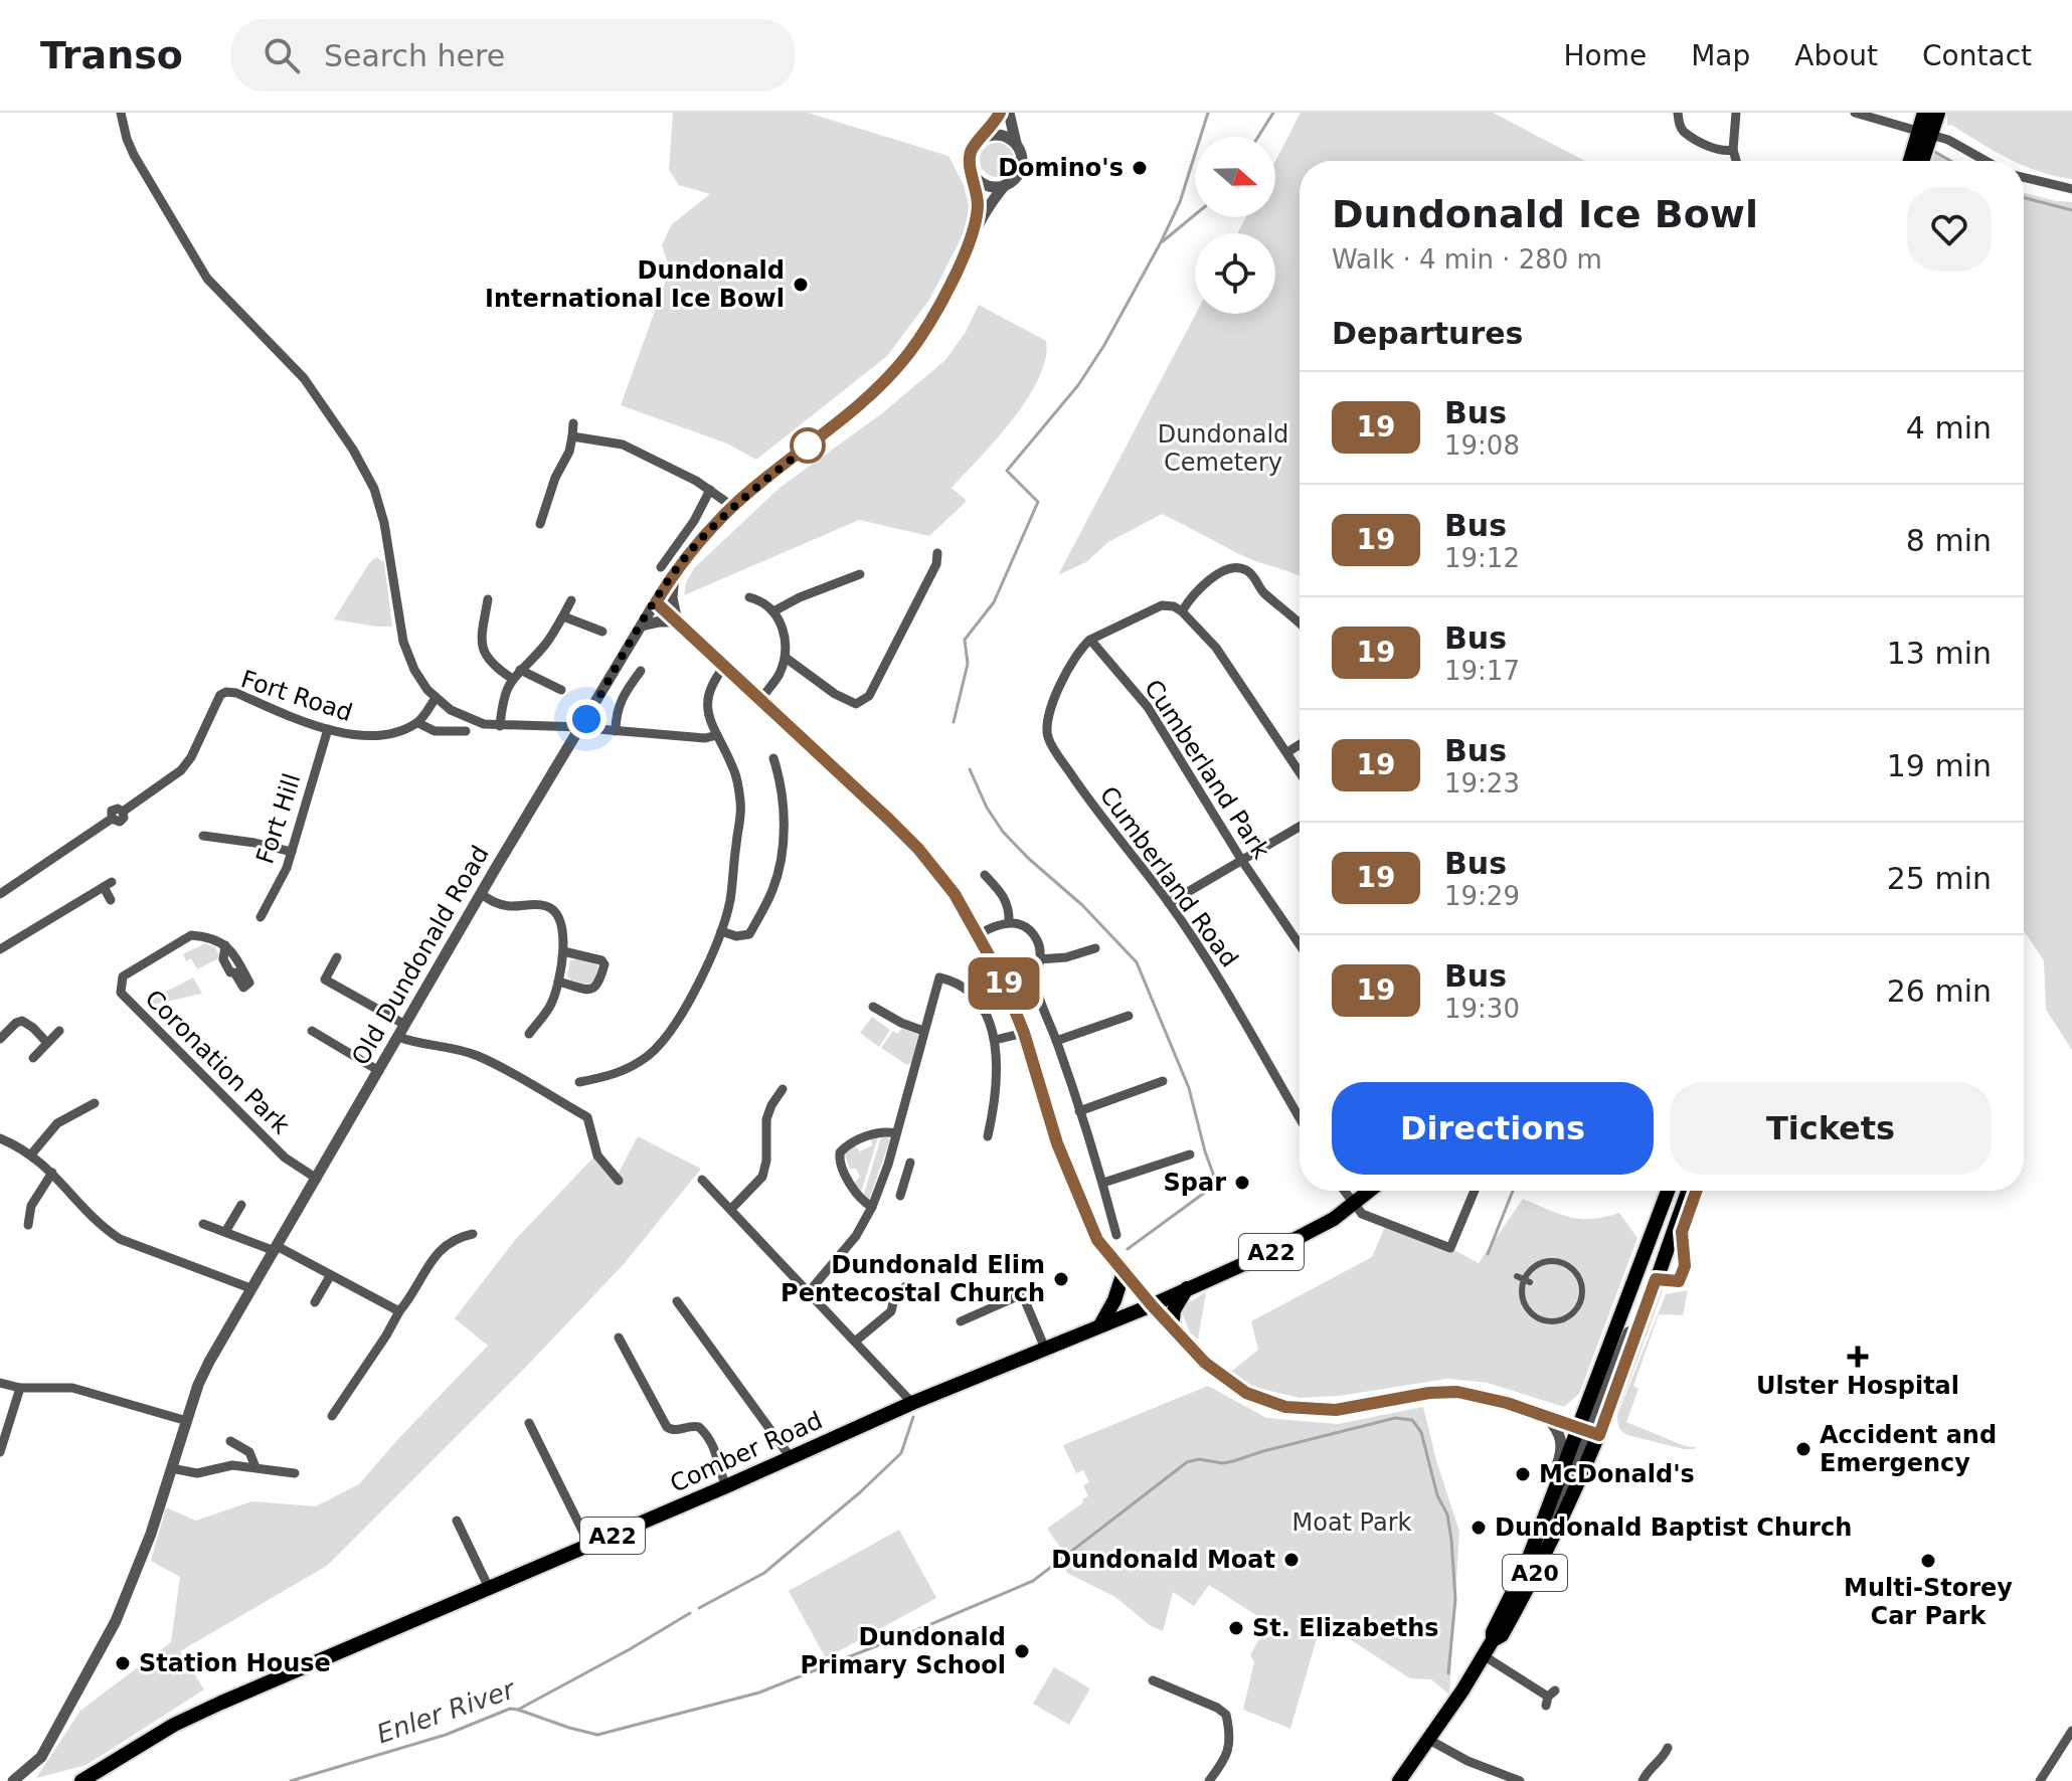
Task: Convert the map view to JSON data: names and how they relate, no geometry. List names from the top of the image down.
{
  "streets": {
    "highway": ["A22", "Comber Road", "A20"],
    "street": [
      "Fort Road",
      "Cumberland Park",
      "Fort Hill",
      "Cumberland Road",
      "Old Dundonald Road",
      "Coronation Park"
    ]
  },
  "crossings": [
    ["Fort Road", "Fort Hill"],
    ["Cumberland Park", "Cumberland Road"],
    ["Old Dundonald Road", "Coronation Park"]
  ],
  "water": ["Enler River"],
  "parks": ["Dundonald Cemetery", "Moat Park"],
  "places": {
    "other": [
      "Domino's",
      "Dundonald International Ice Bowl",
      "Spar",
      "Dundonald Elim Pentecostal Church",
      "Accident and Emergency",
      "McDonald's",
      "Dundonald Baptist Church",
      "Dundonald Moat",
      "Multi-Storey Car Park",
      "St. Elizabeths",
      "Dundonald Primary School",
      "Station House"
    ],
    "health": ["Ulster Hospital"]
  },
  "lines": ["bus line 19"],
  "north": "right",
  "page": {
    "header": "Transo",
    "search": "Search here",
    "nav": [
      "Home",
      "Map",
      "About",
      "Contact"
    ],
    "on_map": "19",
    "heading": [
      ["Dundonald Ice Bowl", "Walk · 4 min · 280 m"],
      "Departures"
    ],
    "list": [
      {
        "mark": "19",
        "name": "Bus",
        "note": "19:08",
        "value": "4 min"
      },
      {
        "mark": "19",
        "name": "Bus",
        "note": "19:12",
        "value": "8 min"
      },
      {
        "mark": "19",
        "name": "Bus",
        "note": "19:17",
        "value": "13 min"
      },
      {
        "mark": "19",
        "name": "Bus",
        "note": "19:23",
        "value": "19 min"
      },
      {
        "mark": "19",
        "name": "Bus",
        "note": "19:29",
        "value": "25 min"
      },
      {
        "mark": "19",
        "name": "Bus",
        "note": "19:30",
        "value": "26 min"
      }
    ],
    "buttons": ["Directions", "Tickets"]
  }
}
